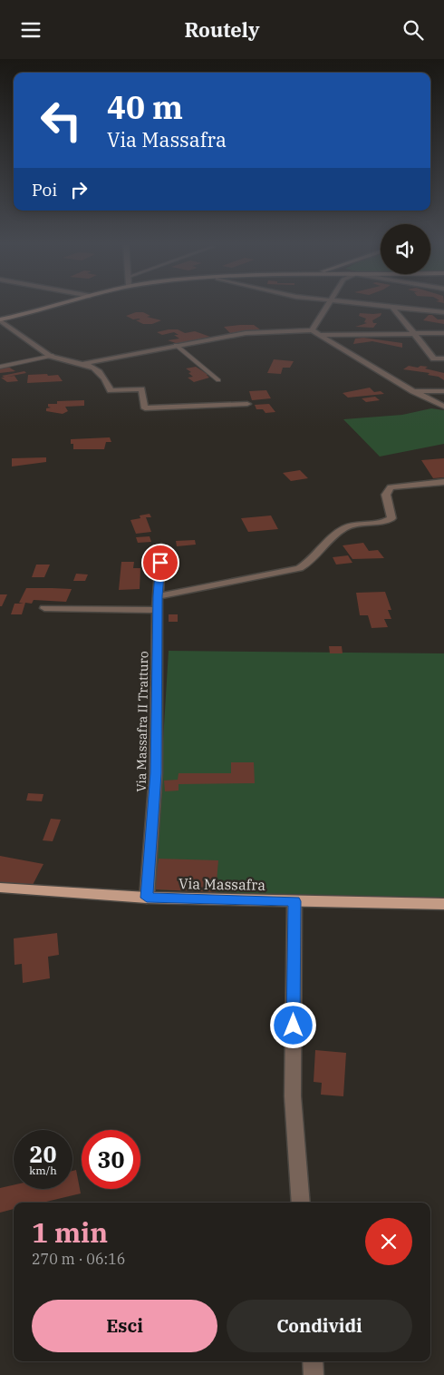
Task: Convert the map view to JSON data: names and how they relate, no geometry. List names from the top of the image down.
{
  "streets": {
    "main road": ["Via Massafra"],
    "street": ["Via Massafra II Tratturo"]
  },
  "crossings": [
    ["Via Massafra II Tratturo", "Via Massafra"]
  ],
  "page": {
    "header": "Routely",
    "turn": ["40 m", "Via Massafra"],
    "then": "Poi",
    "speed": "20 km/h",
    "limit": "30",
    "heading": ["1 min", "270 m · 06:16"],
    "buttons": ["Esci", "Condividi"]
  }
}
